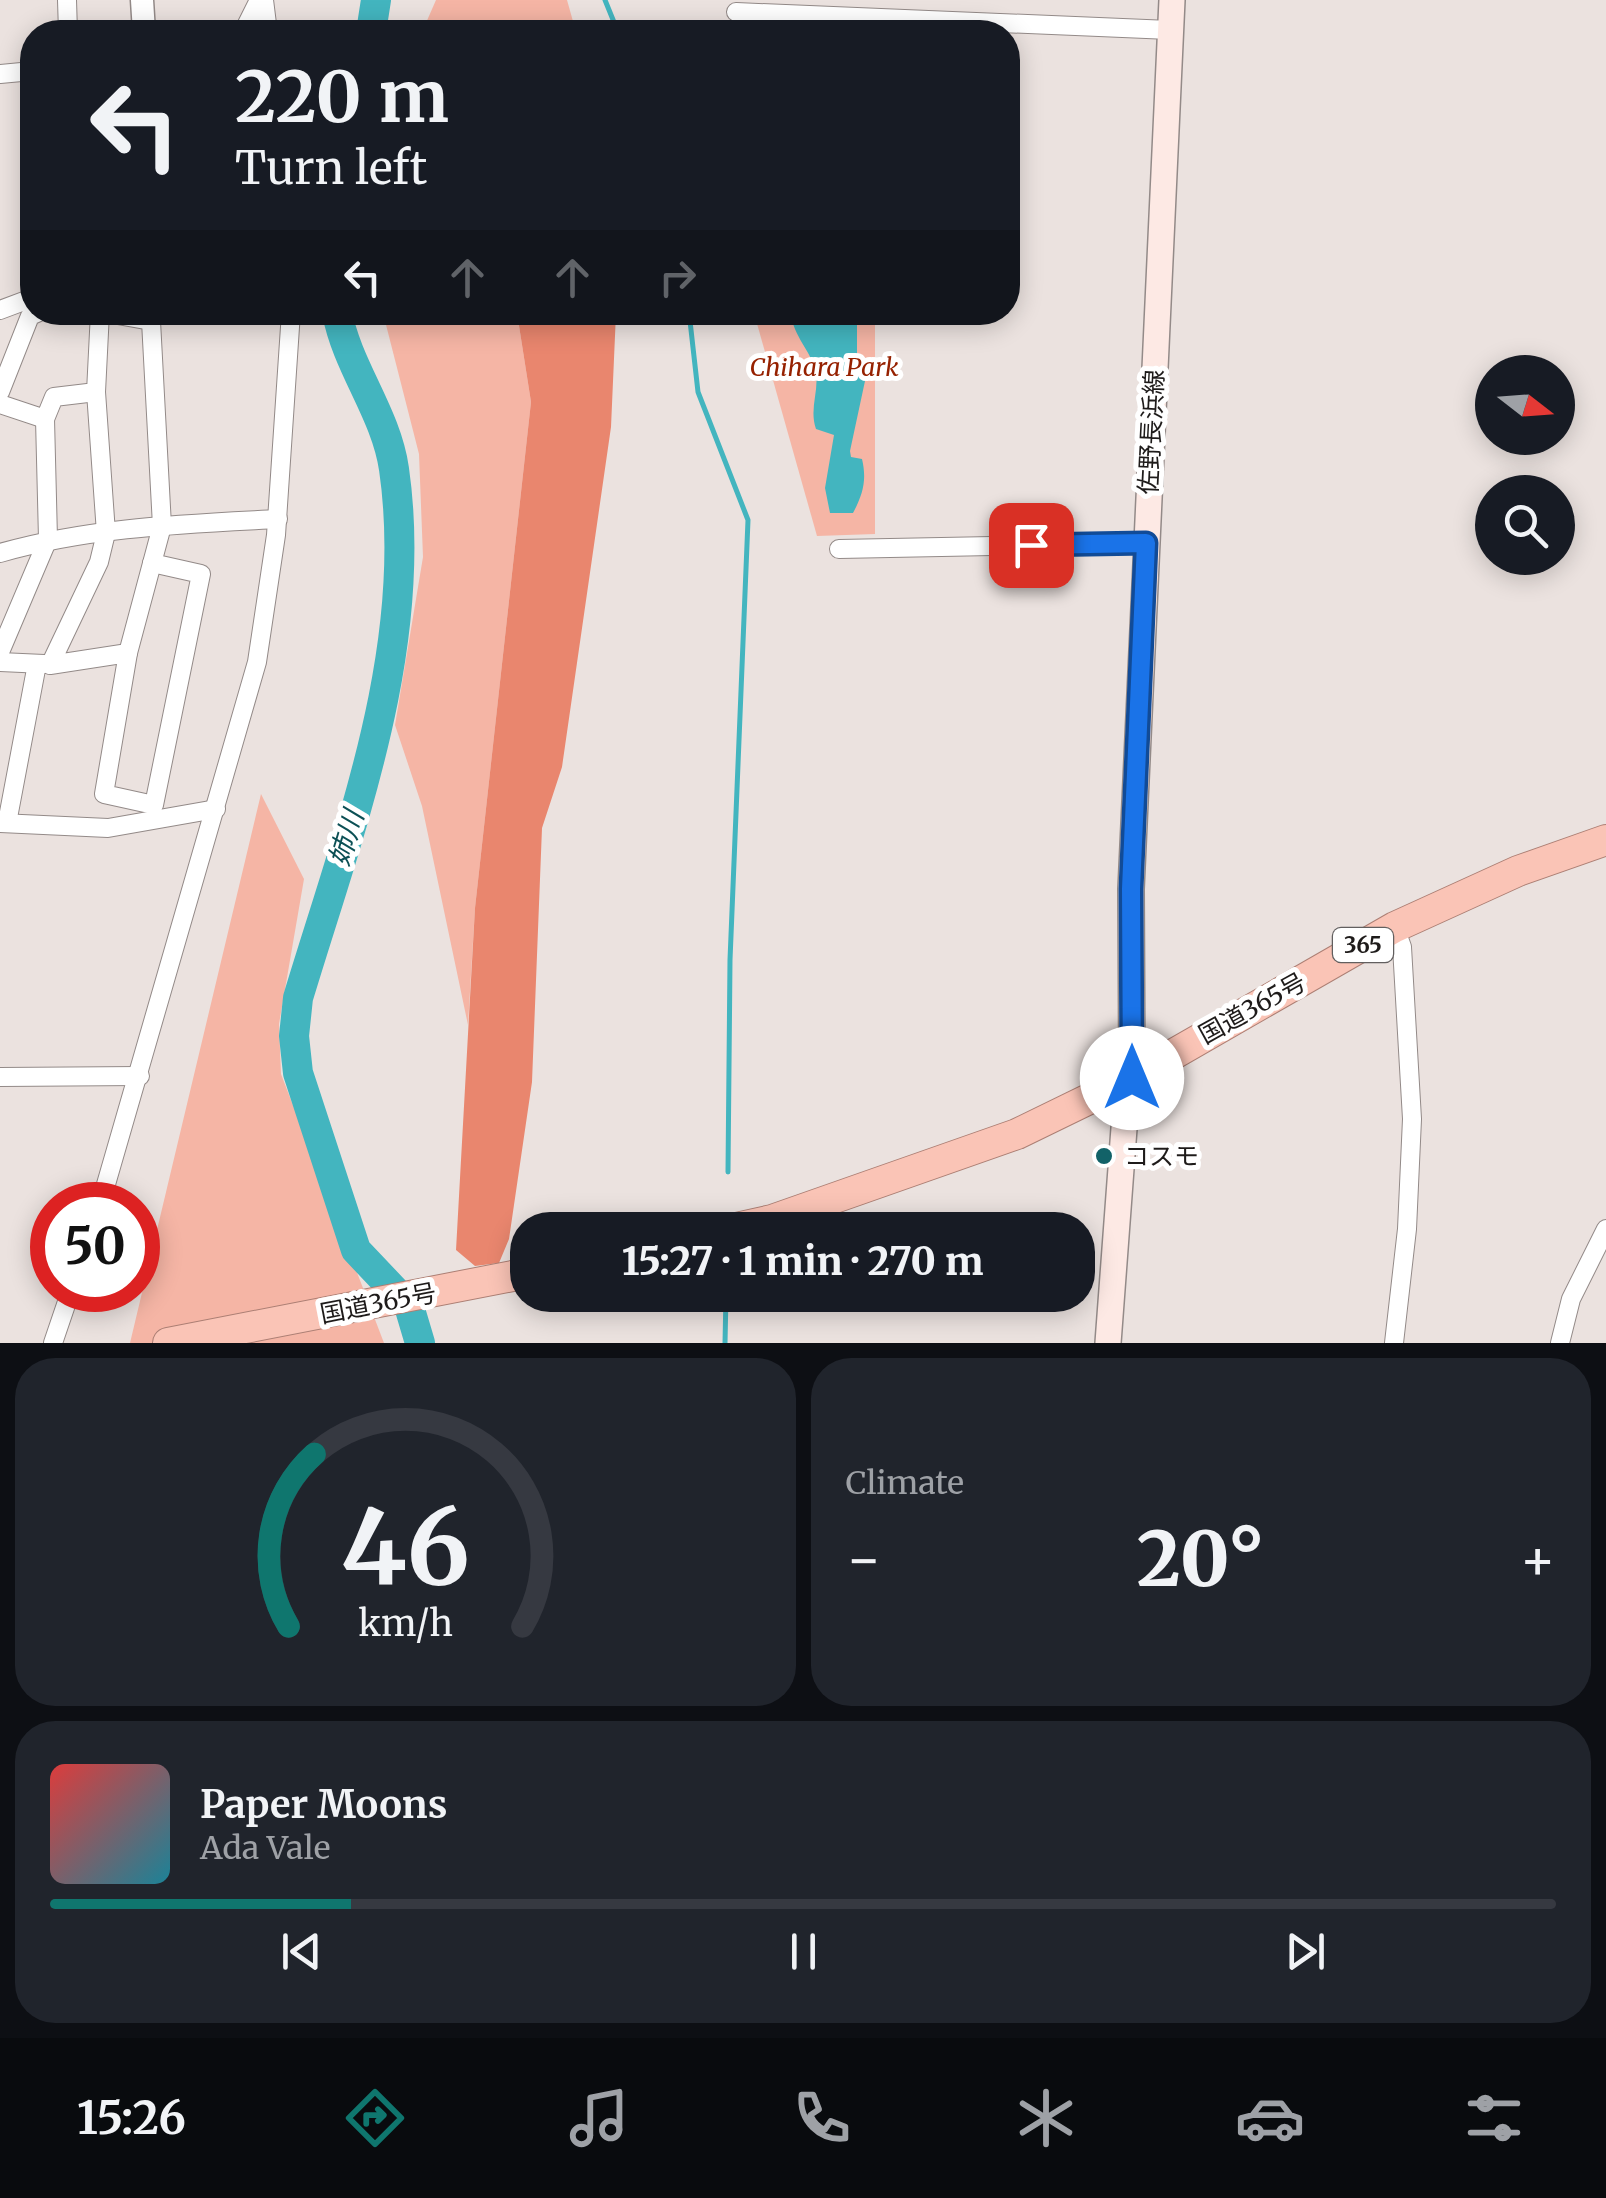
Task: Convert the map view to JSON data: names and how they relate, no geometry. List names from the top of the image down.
{
  "streets": {
    "highway": ["365", "国道365号"],
    "main road": ["佐野長浜線"]
  },
  "crossings": [
    ["佐野長浜線", "国道365号"]
  ],
  "water": ["姉川"],
  "parks": ["Chihara Park"],
  "places": ["コスモ"],
  "north": "right",
  "page": {
    "turn": ["220 m", "Turn left"],
    "limit": "50",
    "trip": "15:27 · 1 min · 270 m",
    "tile": "Climate",
    "heat": ["−", "20°", "+"],
    "song": ["Paper Moons", "Ada Vale"],
    "tabs": "15:26",
    "gauge": ["46", "km/h"]
  }
}
